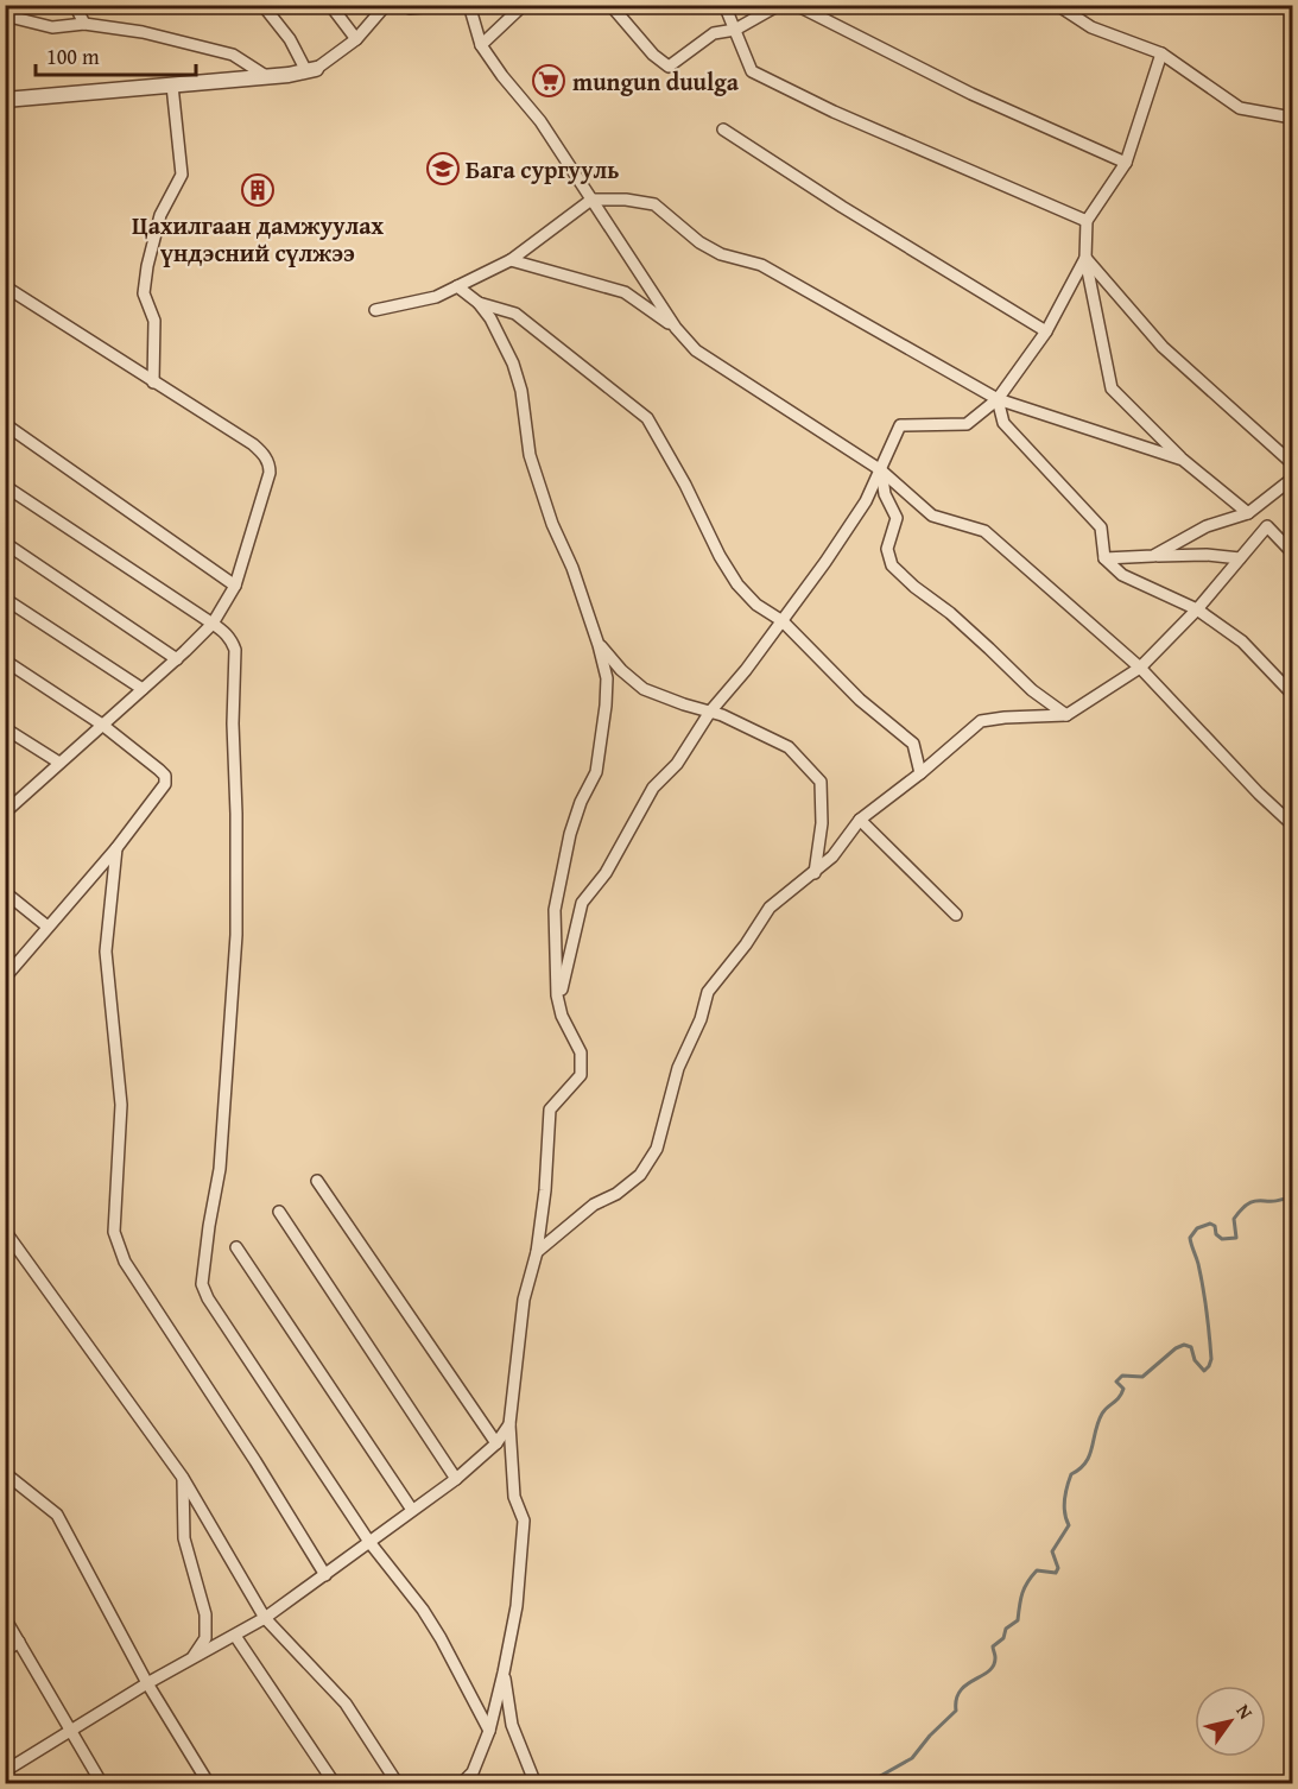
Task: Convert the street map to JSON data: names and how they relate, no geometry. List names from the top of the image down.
{
  "places": {
    "supermarket": ["mungun duulga"],
    "school or university": ["Бага сургууль"],
    "building": ["Цахилгаан дамжуулах үндэсний сүлжээ"]
  },
  "scale_bar": "100 m",
  "north": "top right"
}
